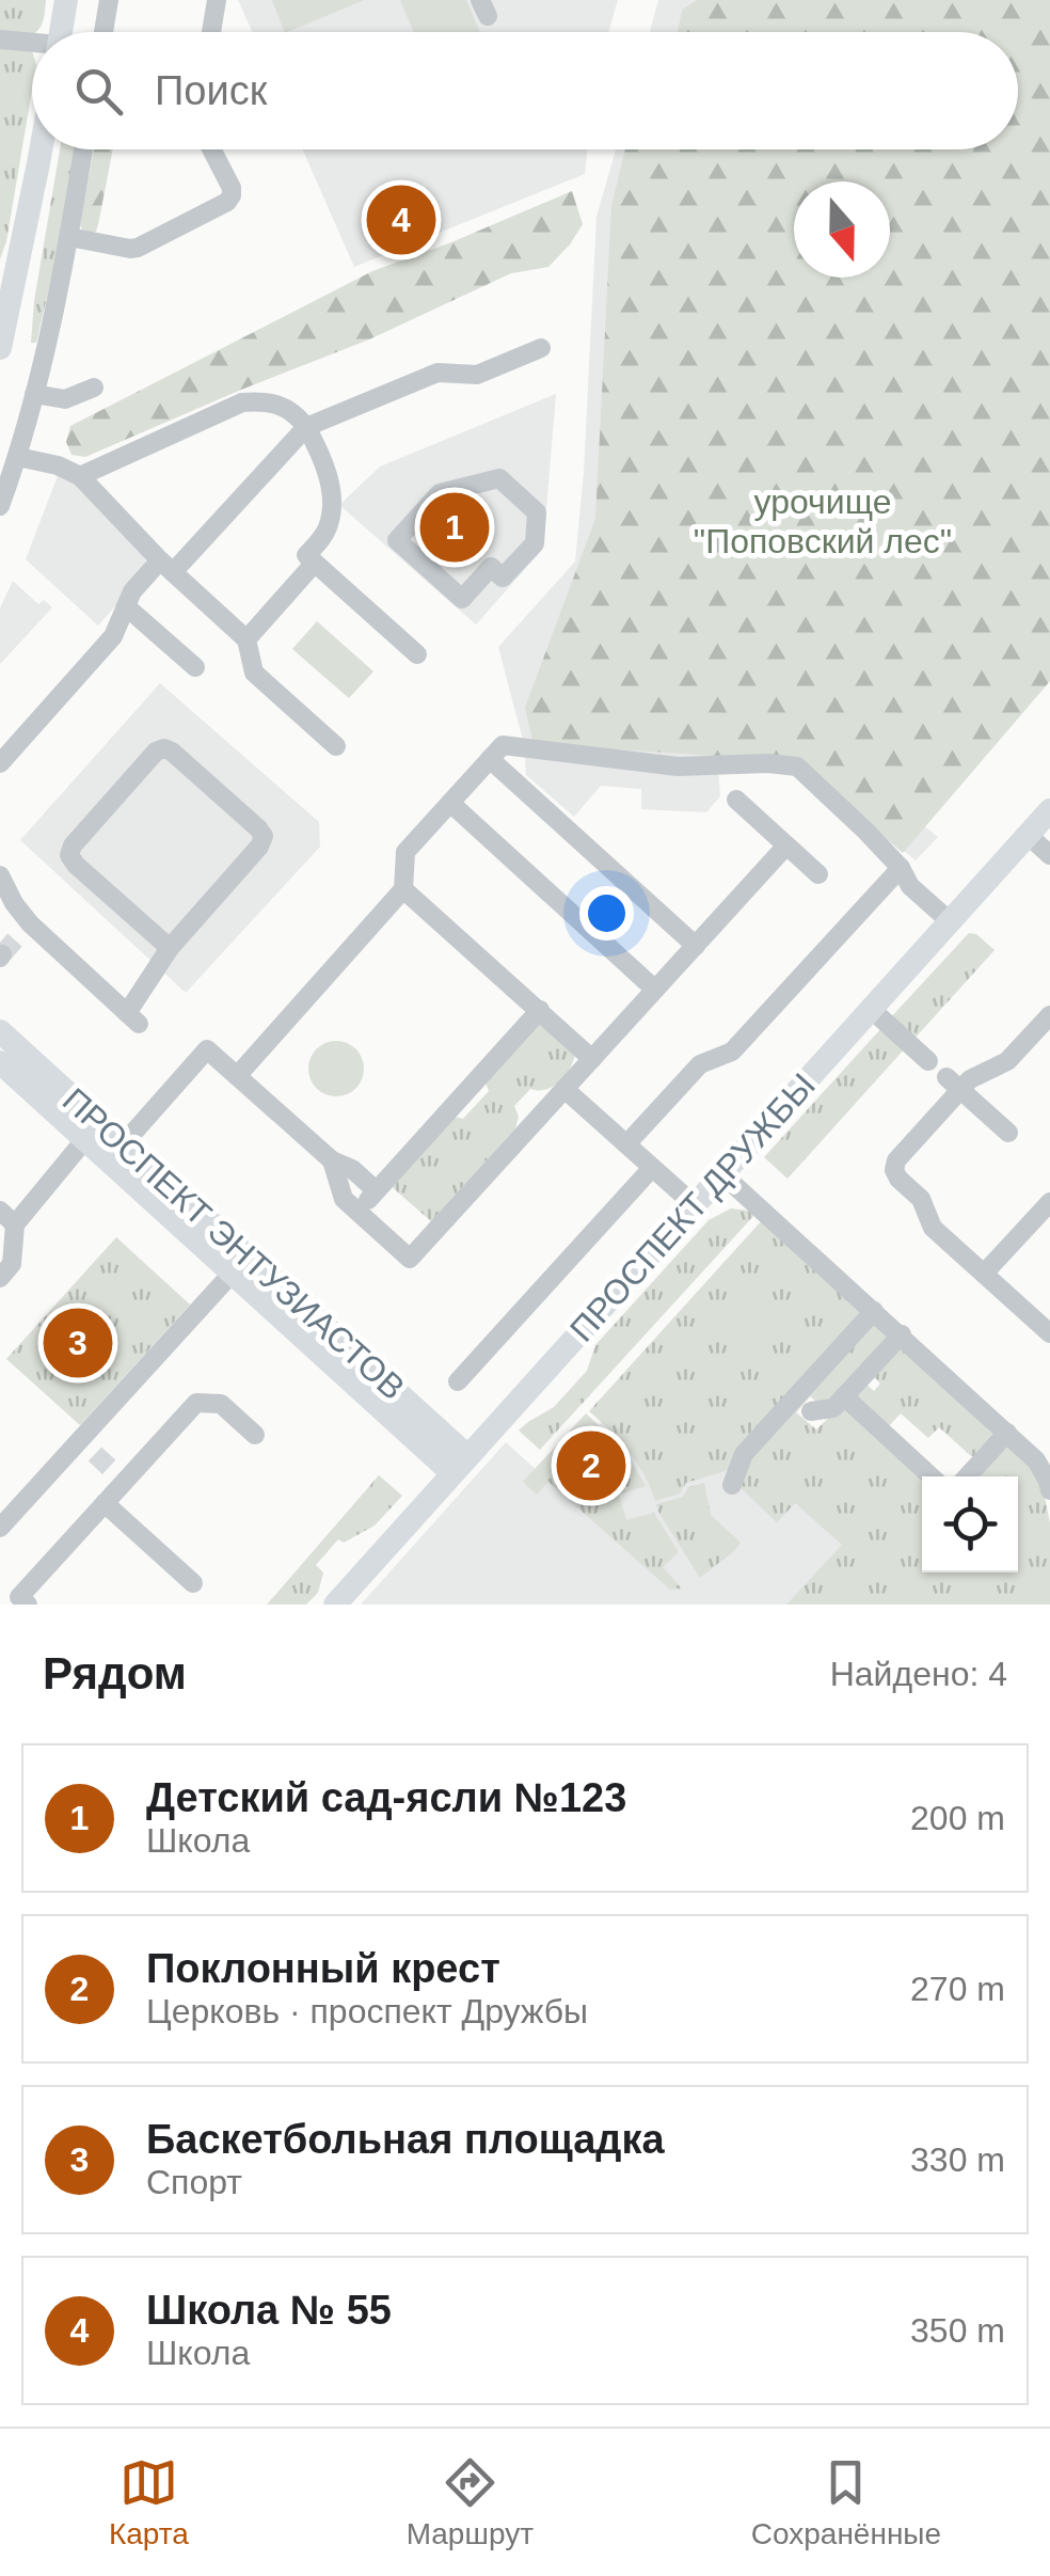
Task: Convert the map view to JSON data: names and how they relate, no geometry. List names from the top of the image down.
{
  "streets": {
    "main road": ["ПРОСПЕКТ ДРУЖБЫ", "ПРОСПЕКТ ЭНТУЗИАСТОВ"]
  },
  "crossings": [
    ["ПРОСПЕКТ ДРУЖБЫ", "ПРОСПЕКТ ЭНТУЗИАСТОВ"]
  ],
  "parks": ["урочище \"Поповский лес\""],
  "north": "bottom",
  "page": {
    "search": "Поиск",
    "pins": [
      "4",
      "1",
      "3",
      "2"
    ],
    "heading": ["Рядом", "Найдено: 4"],
    "list": [
      {
        "mark": "1",
        "name": "Детский сад-ясли №123",
        "note": "Школа",
        "value": "200 m"
      },
      {
        "mark": "2",
        "name": "Поклонный крест",
        "note": "Церковь · проспект Дружбы",
        "value": "270 m"
      },
      {
        "mark": "3",
        "name": "Баскетбольная площадка",
        "note": "Спорт",
        "value": "330 m"
      },
      {
        "mark": "4",
        "name": "Школа № 55",
        "note": "Школа",
        "value": "350 m"
      }
    ],
    "nav": ["Карта", "Маршрут", "Сохранённые"]
  }
}
